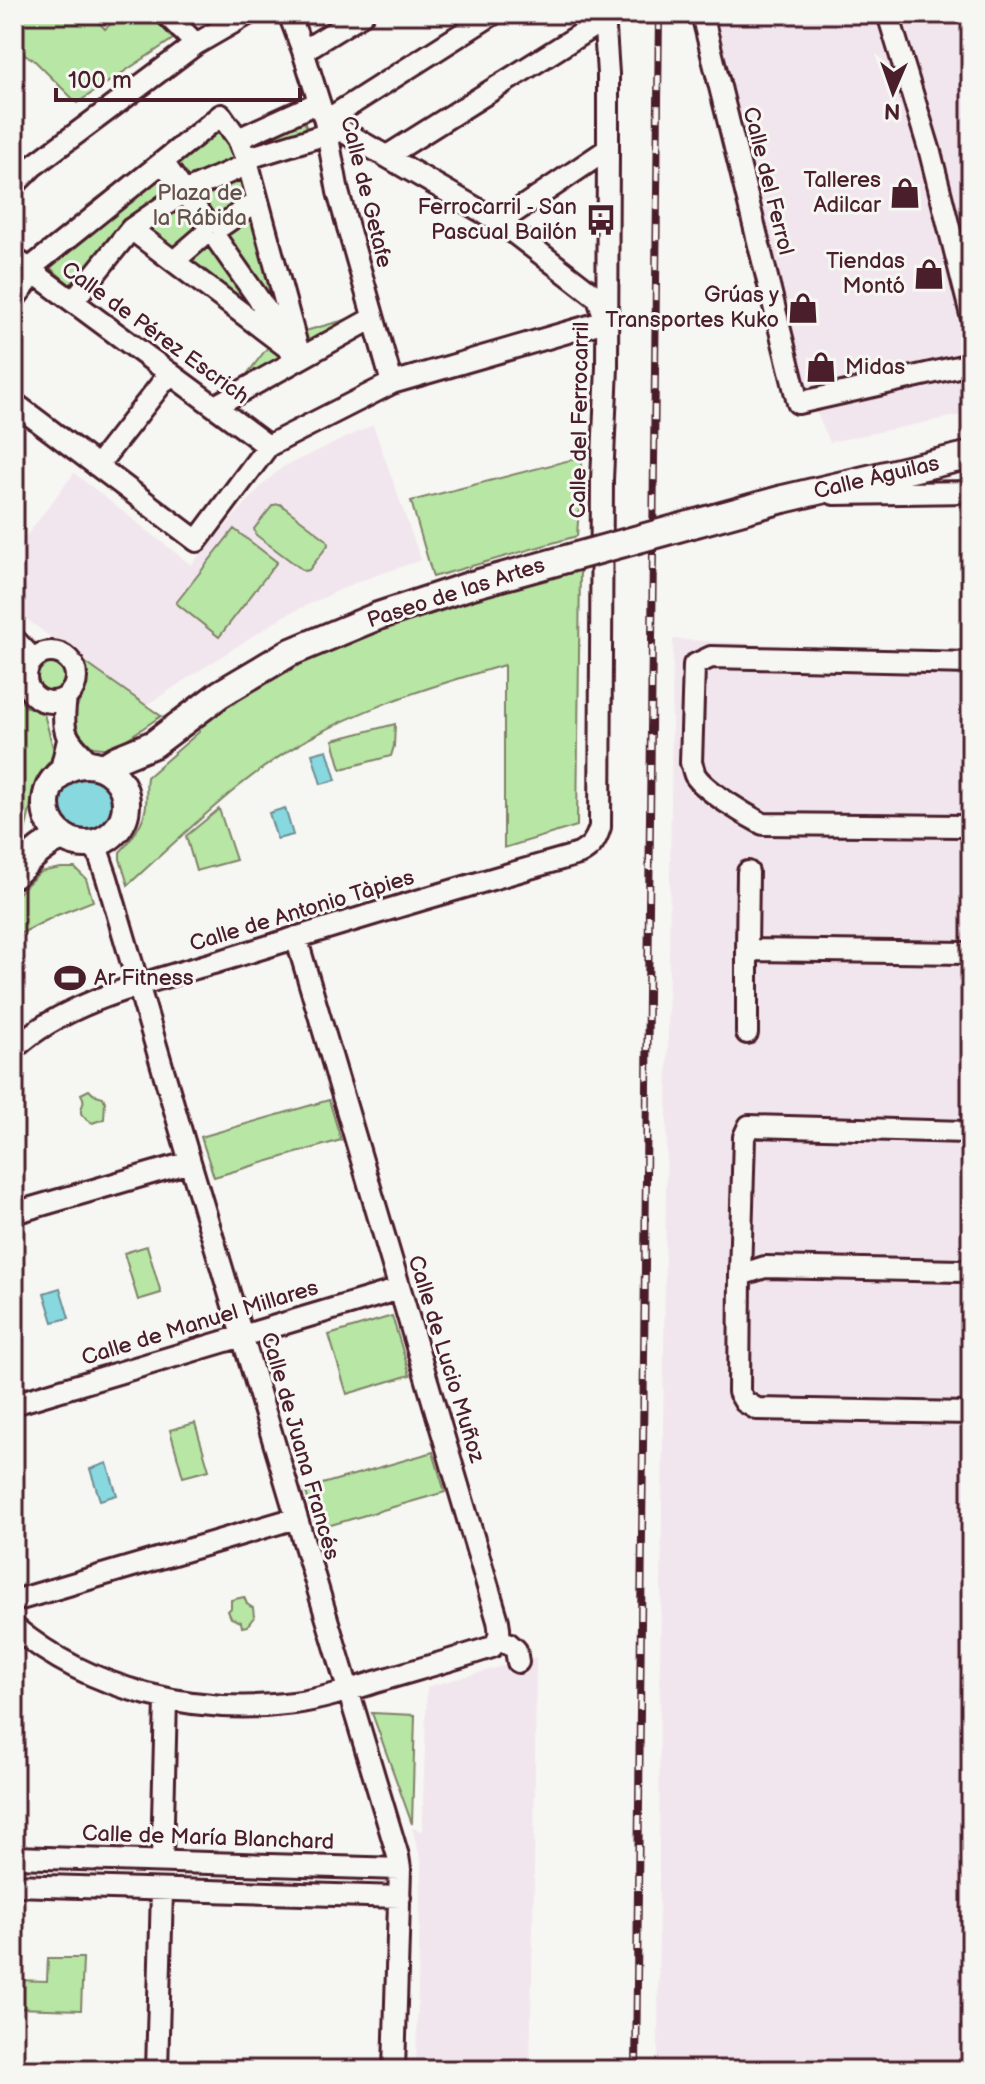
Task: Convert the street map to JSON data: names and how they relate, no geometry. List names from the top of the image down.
{
  "streets": {
    "main road": ["Calle Águilas", "Paseo de las Artes"],
    "street": [
      "Calle del Ferrol",
      "Calle de Getafe",
      "Calle de Pérez Escrich",
      "Calle del Ferrocarril",
      "Calle de Antonio Tàpies",
      "Calle de Manuel Millares",
      "Calle de Lucio Muñoz",
      "Calle de Juana Francés",
      "Calle de María Blanchard"
    ]
  },
  "crossings": [
    ["Calle del Ferrocarril", "Calle de Antonio Tàpies"],
    ["Calle Águilas", "Paseo de las Artes"],
    ["Paseo de las Artes", "Calle de Juana Francés"],
    ["Calle de Antonio Tàpies", "Calle de Lucio Muñoz"],
    ["Calle de Antonio Tàpies", "Calle de Juana Francés"],
    ["Calle de Manuel Millares", "Calle de Lucio Muñoz"],
    ["Calle de Manuel Millares", "Calle de Juana Francés"],
    ["Calle de Juana Francés", "Calle de María Blanchard"]
  ],
  "parks": ["Plaza de la Rábida"],
  "places": {
    "shop": [
      "Talleres Adilcar",
      "Tiendas Montó",
      "Grúas y Transportes Kuko",
      "Midas"
    ],
    "bus stop": ["Ferrocarril - San Pascual Bailón"],
    "sports": ["Ar Fitness"]
  },
  "scale_bar": "100 m",
  "north": "bottom"
}
